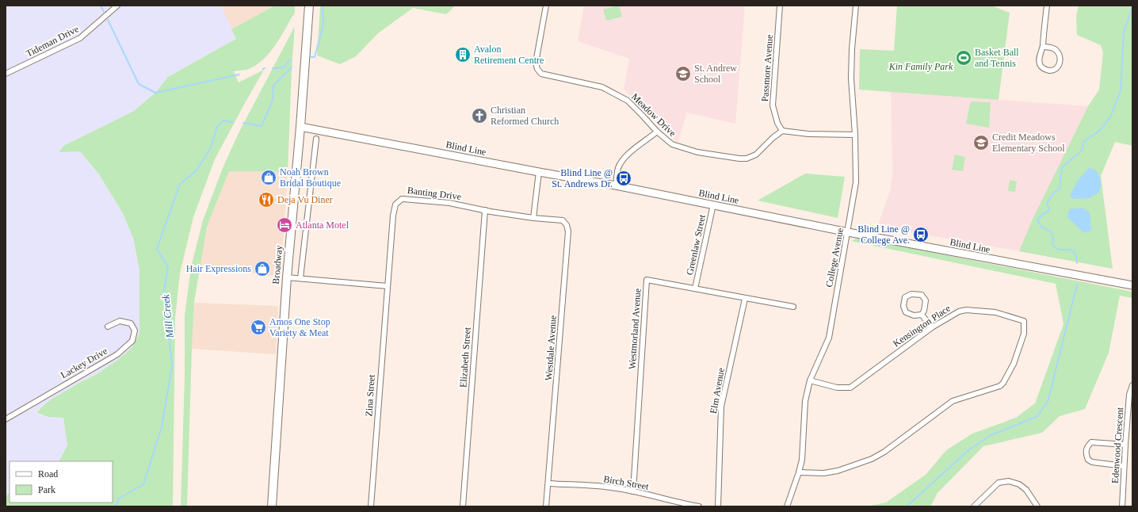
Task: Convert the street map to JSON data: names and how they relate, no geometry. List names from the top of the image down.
{
  "streets": {
    "main road": ["Broadway"],
    "street": [
      "Tideman Drive",
      "Passmore Avenue",
      "Meadow Drive",
      "Blind Line",
      "Banting Drive",
      "Greenlaw Street",
      "College Avenue",
      "Kensington Place",
      "Westmorland Avenue",
      "Westdale Avenue",
      "Elizabeth Street",
      "Lackey Drive",
      "Elm Avenue",
      "Zina Street",
      "Edenwood Crescent",
      "Birch Street"
    ]
  },
  "crossings": [
    ["Passmore Avenue", "Meadow Drive"],
    ["Blind Line", "Greenlaw Street"],
    ["Blind Line", "College Avenue"],
    ["Blind Line", "Broadway"],
    ["Banting Drive", "Westdale Avenue"],
    ["Banting Drive", "Elizabeth Street"],
    ["Banting Drive", "Zina Street"],
    ["Greenlaw Street", "Westmorland Avenue"],
    ["College Avenue", "Kensington Place"],
    ["Westmorland Avenue", "Elm Avenue"],
    ["Westmorland Avenue", "Birch Street"],
    ["Westdale Avenue", "Birch Street"]
  ],
  "water": ["Mill Creek"],
  "parks": ["Kin Family Park"],
  "places": {
    "building": ["Avalon Retirement Centre"],
    "sports": ["Basket Ball and Tennis"],
    "school or university": ["St. Andrew School", "Credit Meadows Elementary School"],
    "church": ["Christian Reformed Church"],
    "shop": ["Noah Brown Bridal Boutique", "Hair Expressions"],
    "bus stop": ["Blind Line @ St. Andrews Dr.", "Blind Line @ College Ave."],
    "restaurant": ["Deja Vu Diner"],
    "hotel": ["Atlanta Motel"],
    "supermarket": ["Amos One Stop Variety & Meat"]
  },
  "legend": ["Road", "Park"]
}
